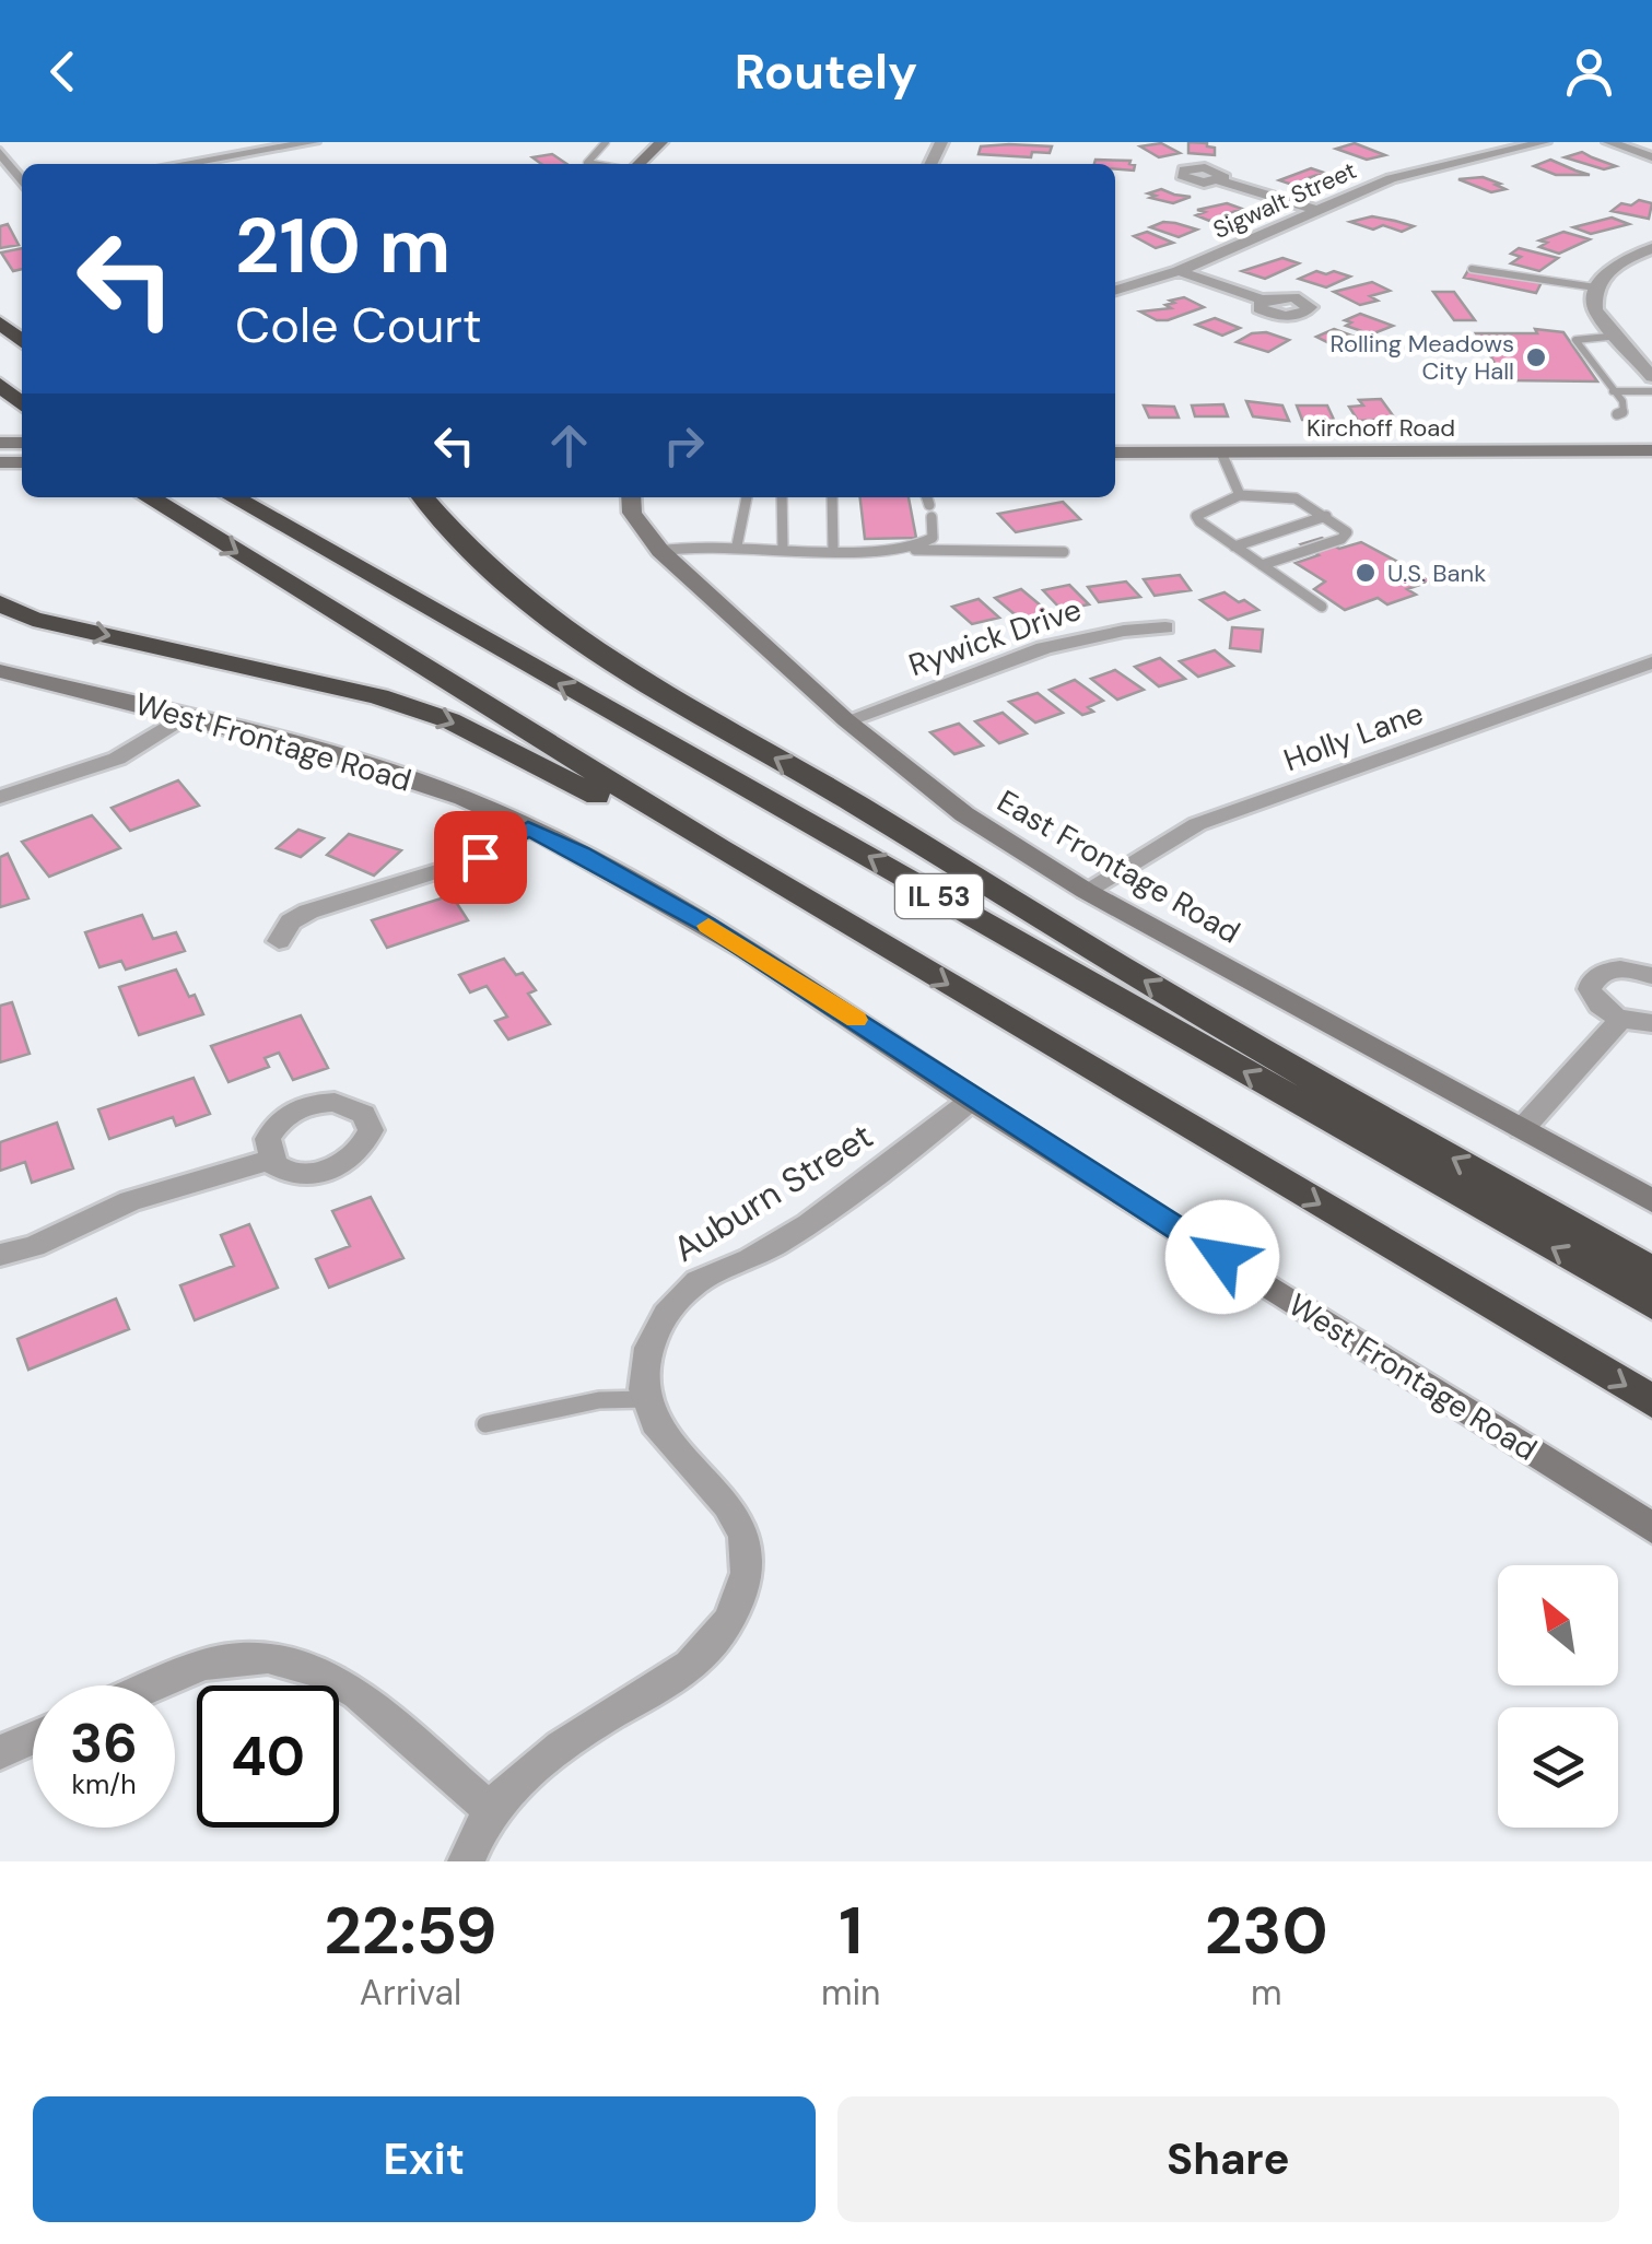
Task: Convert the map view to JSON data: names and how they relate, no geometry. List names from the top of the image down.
{
  "streets": {
    "highway": ["IL 53"],
    "street": [
      "Sigwalt Street",
      "Kirchoff Road",
      "Rywick Drive",
      "Holly Lane",
      "West Frontage Road",
      "East Frontage Road",
      "Auburn Street"
    ]
  },
  "crossings": [
    ["Rywick Drive", "East Frontage Road"],
    ["Holly Lane", "East Frontage Road"],
    ["West Frontage Road", "Auburn Street"]
  ],
  "places": ["Rolling Meadows City Hall", "U.S. Bank"],
  "north": "top left",
  "page": {
    "header": "Routely",
    "turn": ["210 m", "Cole Court"],
    "speed": "36 km/h",
    "limit": "40",
    "eta": [
      "22:59",
      "Arrival",
      "1",
      "min",
      "230",
      "m"
    ],
    "buttons": ["Exit", "Share"]
  }
}
